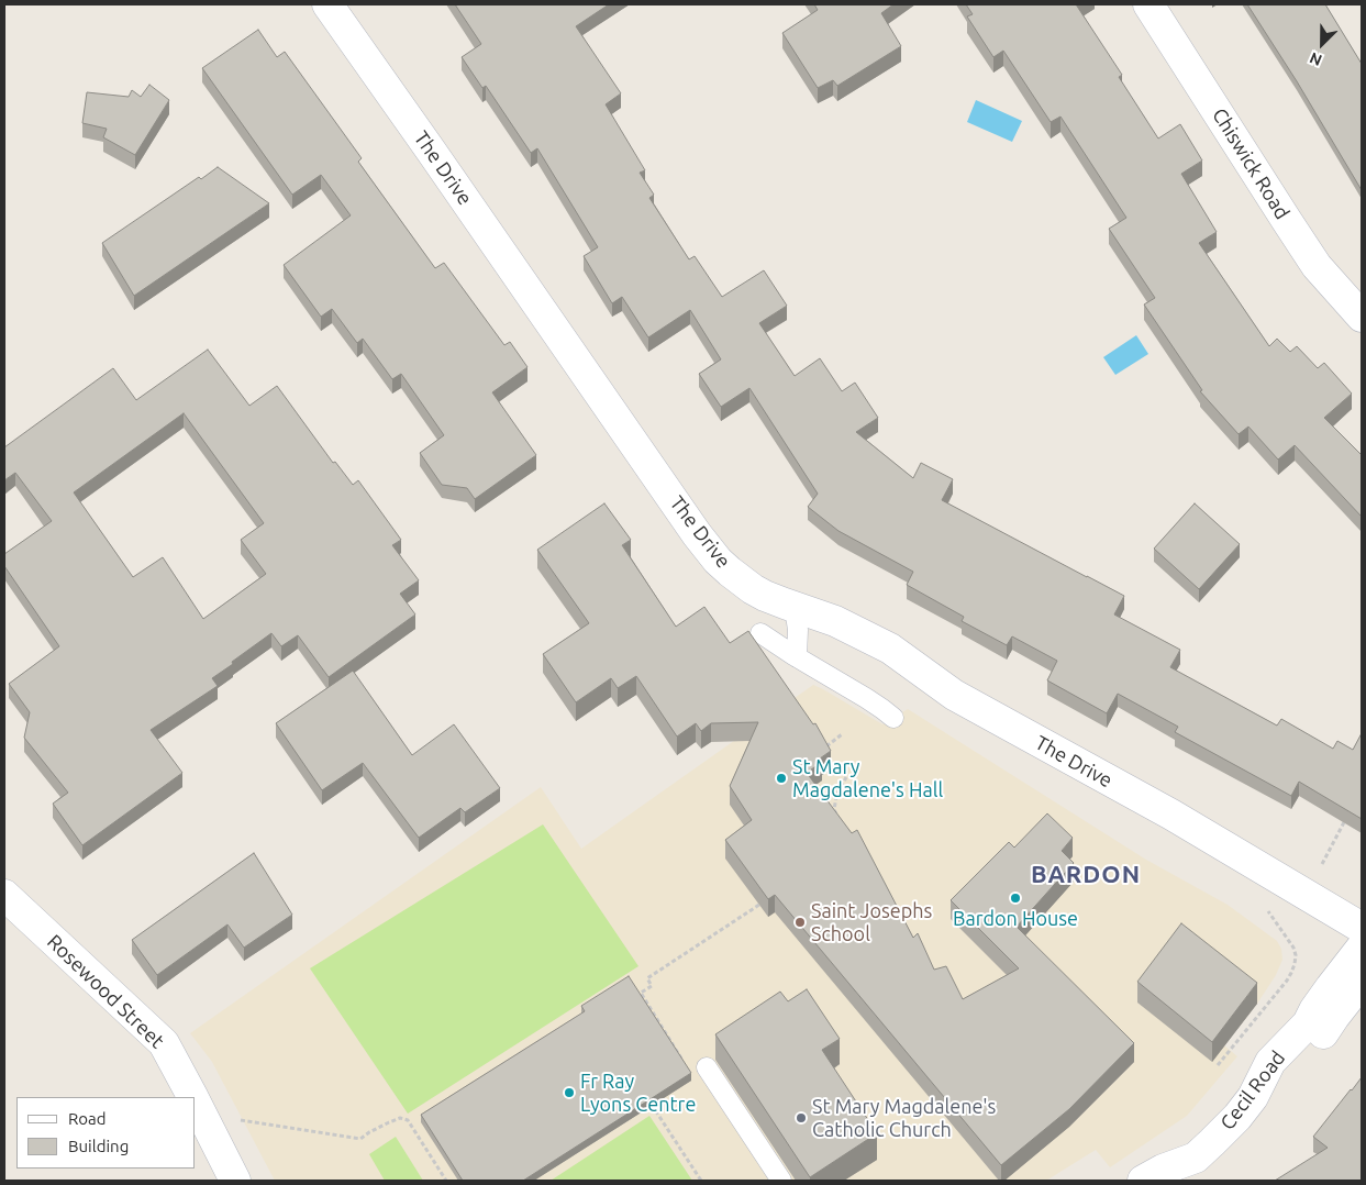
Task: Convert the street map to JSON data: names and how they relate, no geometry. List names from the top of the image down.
{
  "streets": {
    "street": [
      "Chiswick Road",
      "The Drive",
      "Rosewood Street",
      "Cecil Road"
    ]
  },
  "districts": ["BARDON"],
  "places": [
    "St Mary Magdalene's Hall",
    "Bardon House",
    "Saint Josephs School",
    "Fr Ray Lyons Centre",
    "St Mary Magdalene's Catholic Church"
  ],
  "legend": ["Road", "Building"],
  "north": "bottom left"
}
